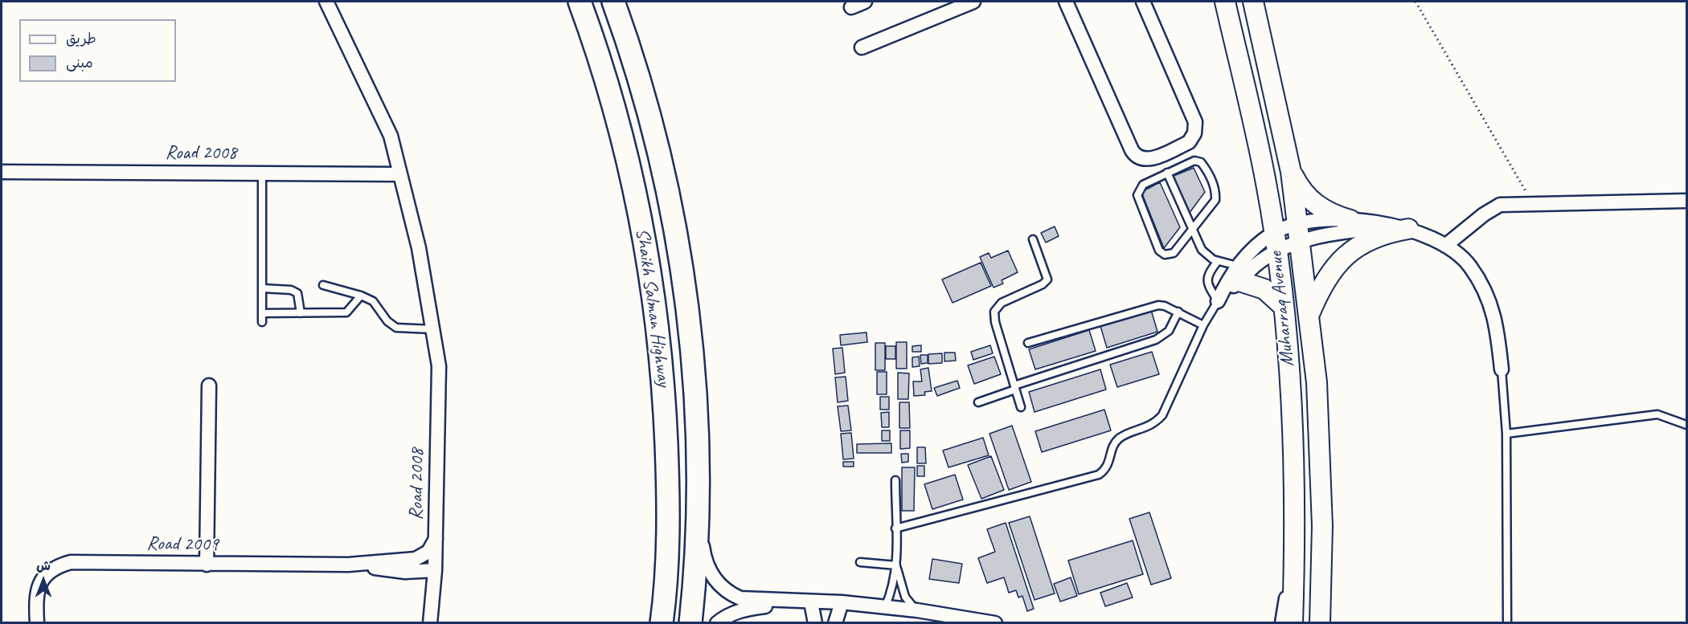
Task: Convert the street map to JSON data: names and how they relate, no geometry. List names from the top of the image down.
{
  "streets": {
    "main road": ["Shaikh Salman Highway", "Muharraq Avenue"],
    "street": ["Road 2008", "Road 2009"]
  },
  "crossings": [
    ["Road 2008", "Road 2009"]
  ],
  "legend": ["طريق", "مبنى"],
  "north": "top"
}
